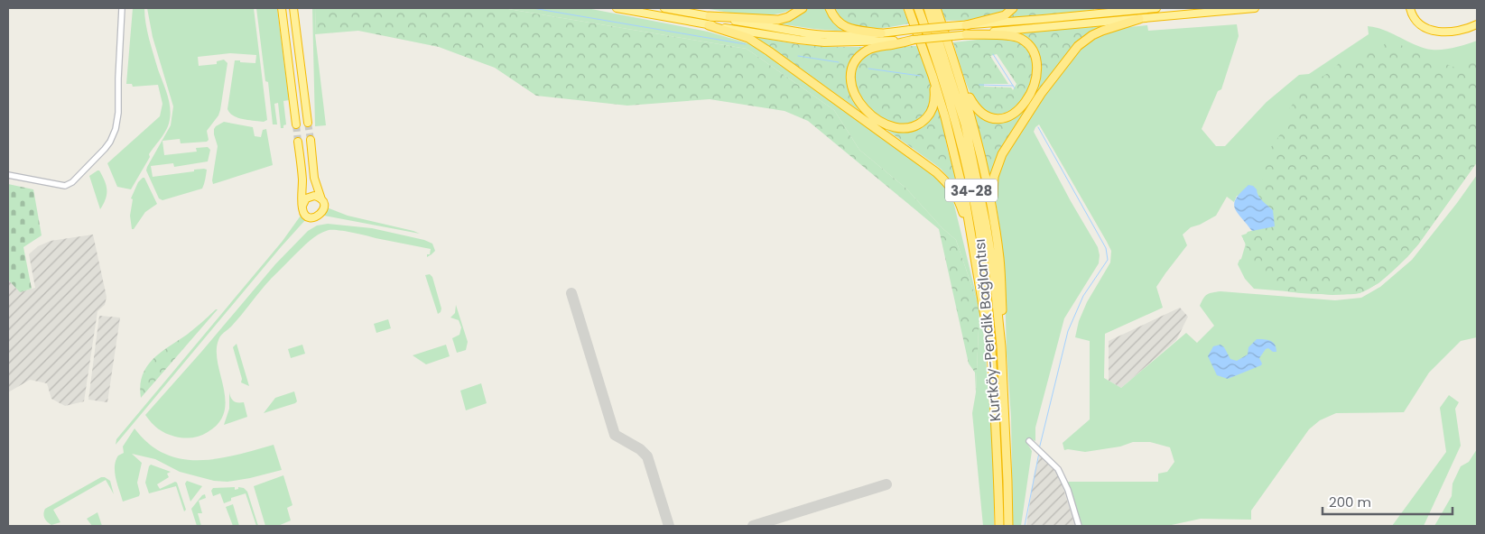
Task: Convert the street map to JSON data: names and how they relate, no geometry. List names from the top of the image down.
{
  "streets": {
    "highway": ["34-28", "Kurtköy-Pendik Bağlantısı"]
  },
  "scale_bar": "200 m"
}
